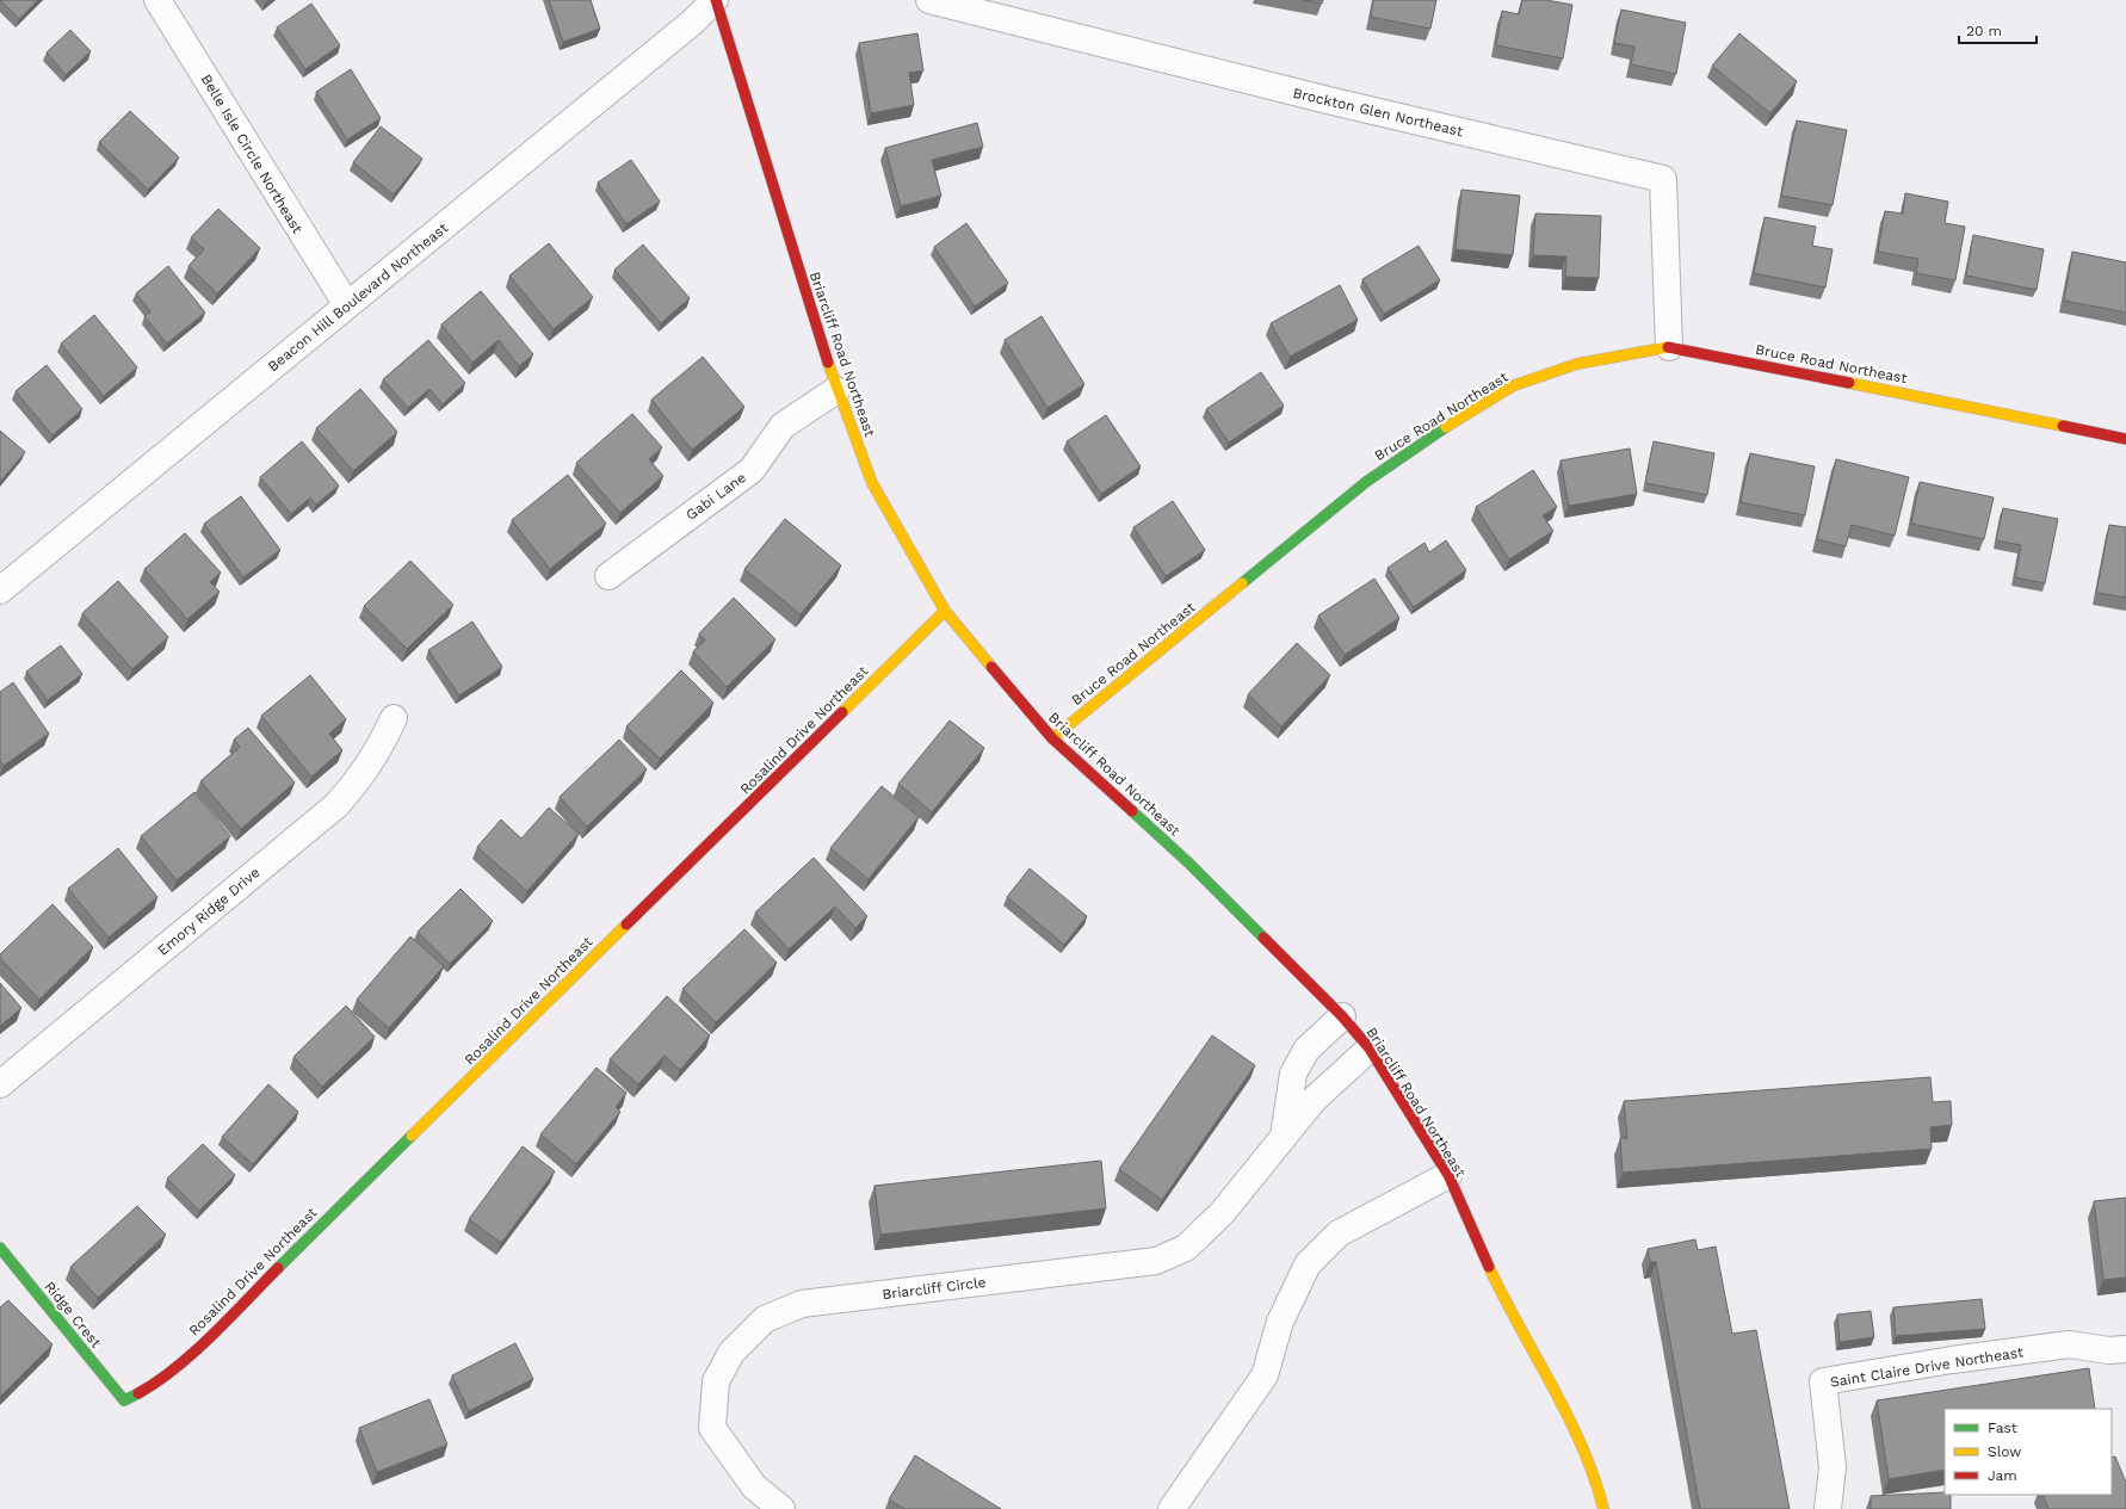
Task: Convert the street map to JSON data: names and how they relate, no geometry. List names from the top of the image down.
{
  "streets": {
    "street": [
      "Brockton Glen Northeast",
      "Belle Isle Circle Northeast",
      "Beacon Hill Boulevard Northeast",
      "Briarcliff Road Northeast",
      "Bruce Road Northeast",
      "Gabi Lane",
      "Rosalind Drive Northeast",
      "Emory Ridge Drive",
      "Briarcliff Circle",
      "Ridge Crest",
      "Saint Claire Drive Northeast"
    ]
  },
  "crossings": [
    ["Brockton Glen Northeast", "Bruce Road Northeast"],
    ["Belle Isle Circle Northeast", "Beacon Hill Boulevard Northeast"],
    ["Beacon Hill Boulevard Northeast", "Briarcliff Road Northeast"],
    ["Briarcliff Road Northeast", "Bruce Road Northeast"],
    ["Briarcliff Road Northeast", "Gabi Lane"],
    ["Briarcliff Road Northeast", "Rosalind Drive Northeast"],
    ["Briarcliff Road Northeast", "Briarcliff Circle"],
    ["Rosalind Drive Northeast", "Ridge Crest"]
  ],
  "legend": ["Fast", "Slow", "Jam"],
  "scale_bar": "20 m"
}
